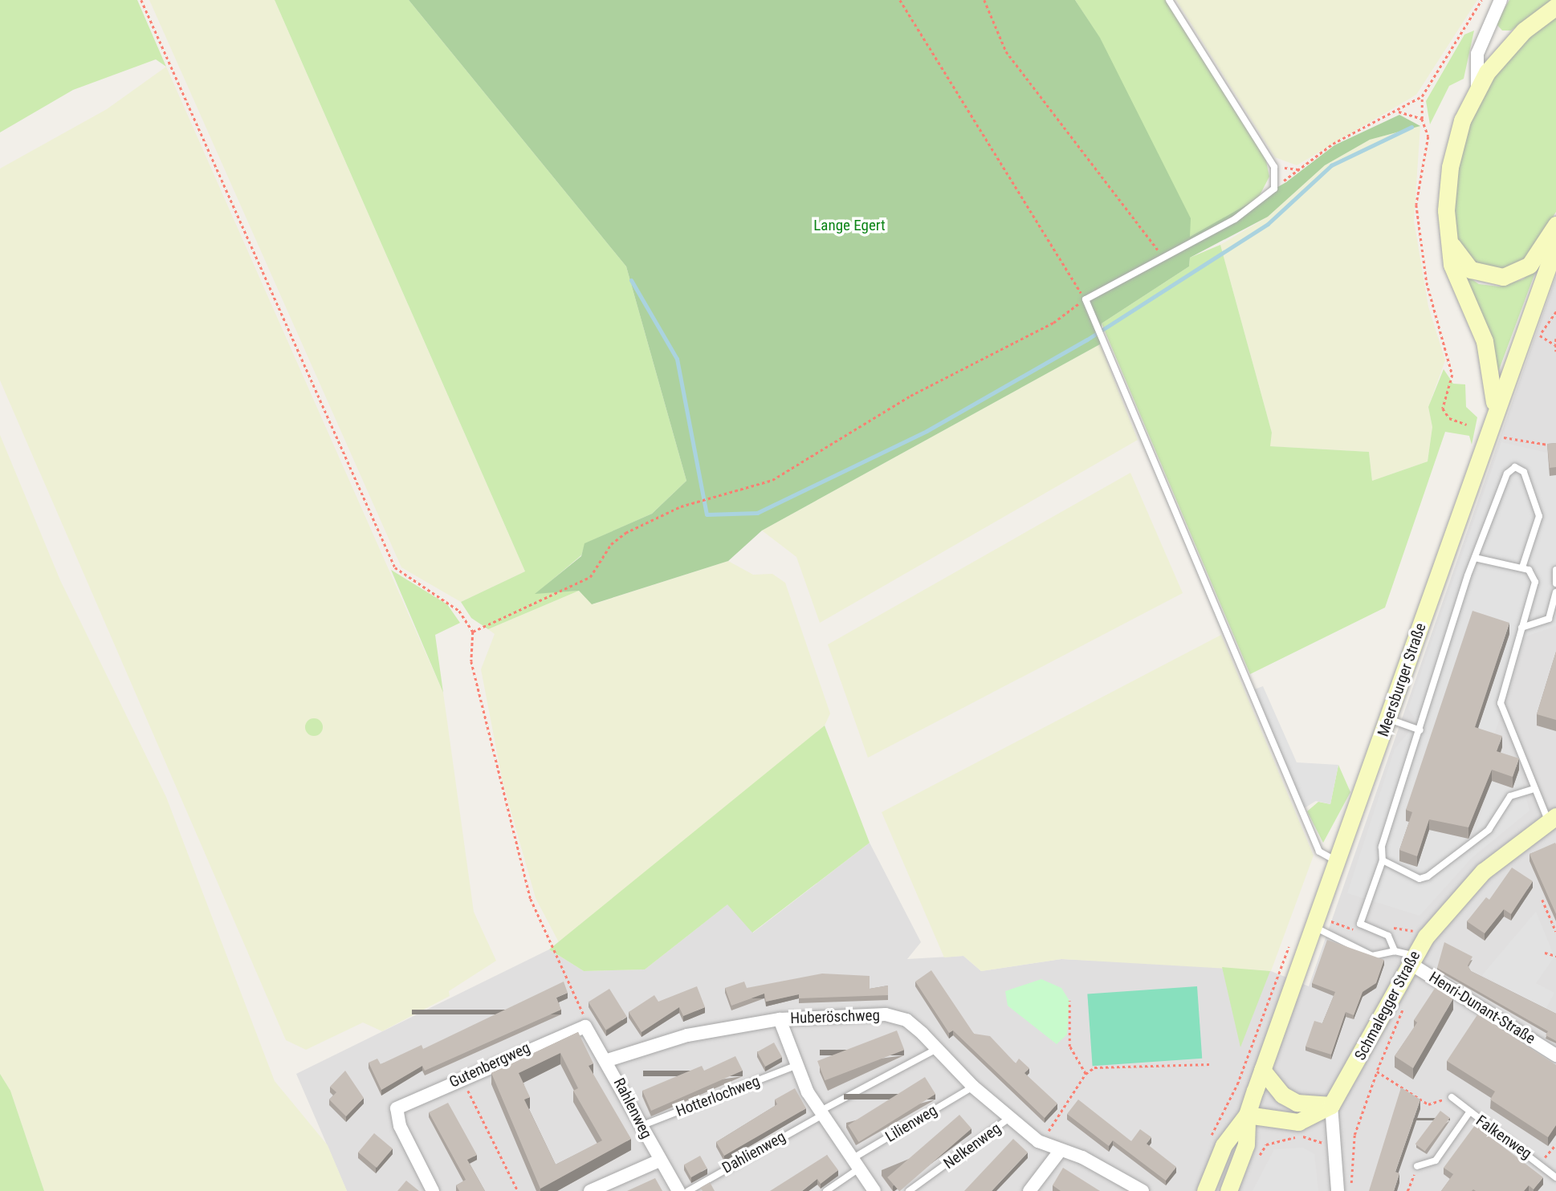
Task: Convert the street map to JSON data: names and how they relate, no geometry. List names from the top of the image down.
{
  "streets": {
    "street": [
      "Meersburger Straße",
      "Schmalegger Straße",
      "Henri-Dunant-Straße",
      "Huberöschweg",
      "Gutenbergweg",
      "Rahlenweg"
    ],
    "lane": [
      "Hotterlochweg",
      "Lilienweg",
      "Falkenweg",
      "Nelkenweg",
      "Dahlienweg"
    ]
  },
  "crossings": [
    ["Schmalegger Straße", "Henri-Dunant-Straße"],
    ["Huberöschweg", "Rahlenweg"],
    ["Huberöschweg", "Lilienweg"],
    ["Huberöschweg", "Nelkenweg"],
    ["Huberöschweg", "Dahlienweg"],
    ["Gutenbergweg", "Rahlenweg"],
    ["Hotterlochweg", "Rahlenweg"]
  ],
  "parks": ["Lange Egert"]
}
